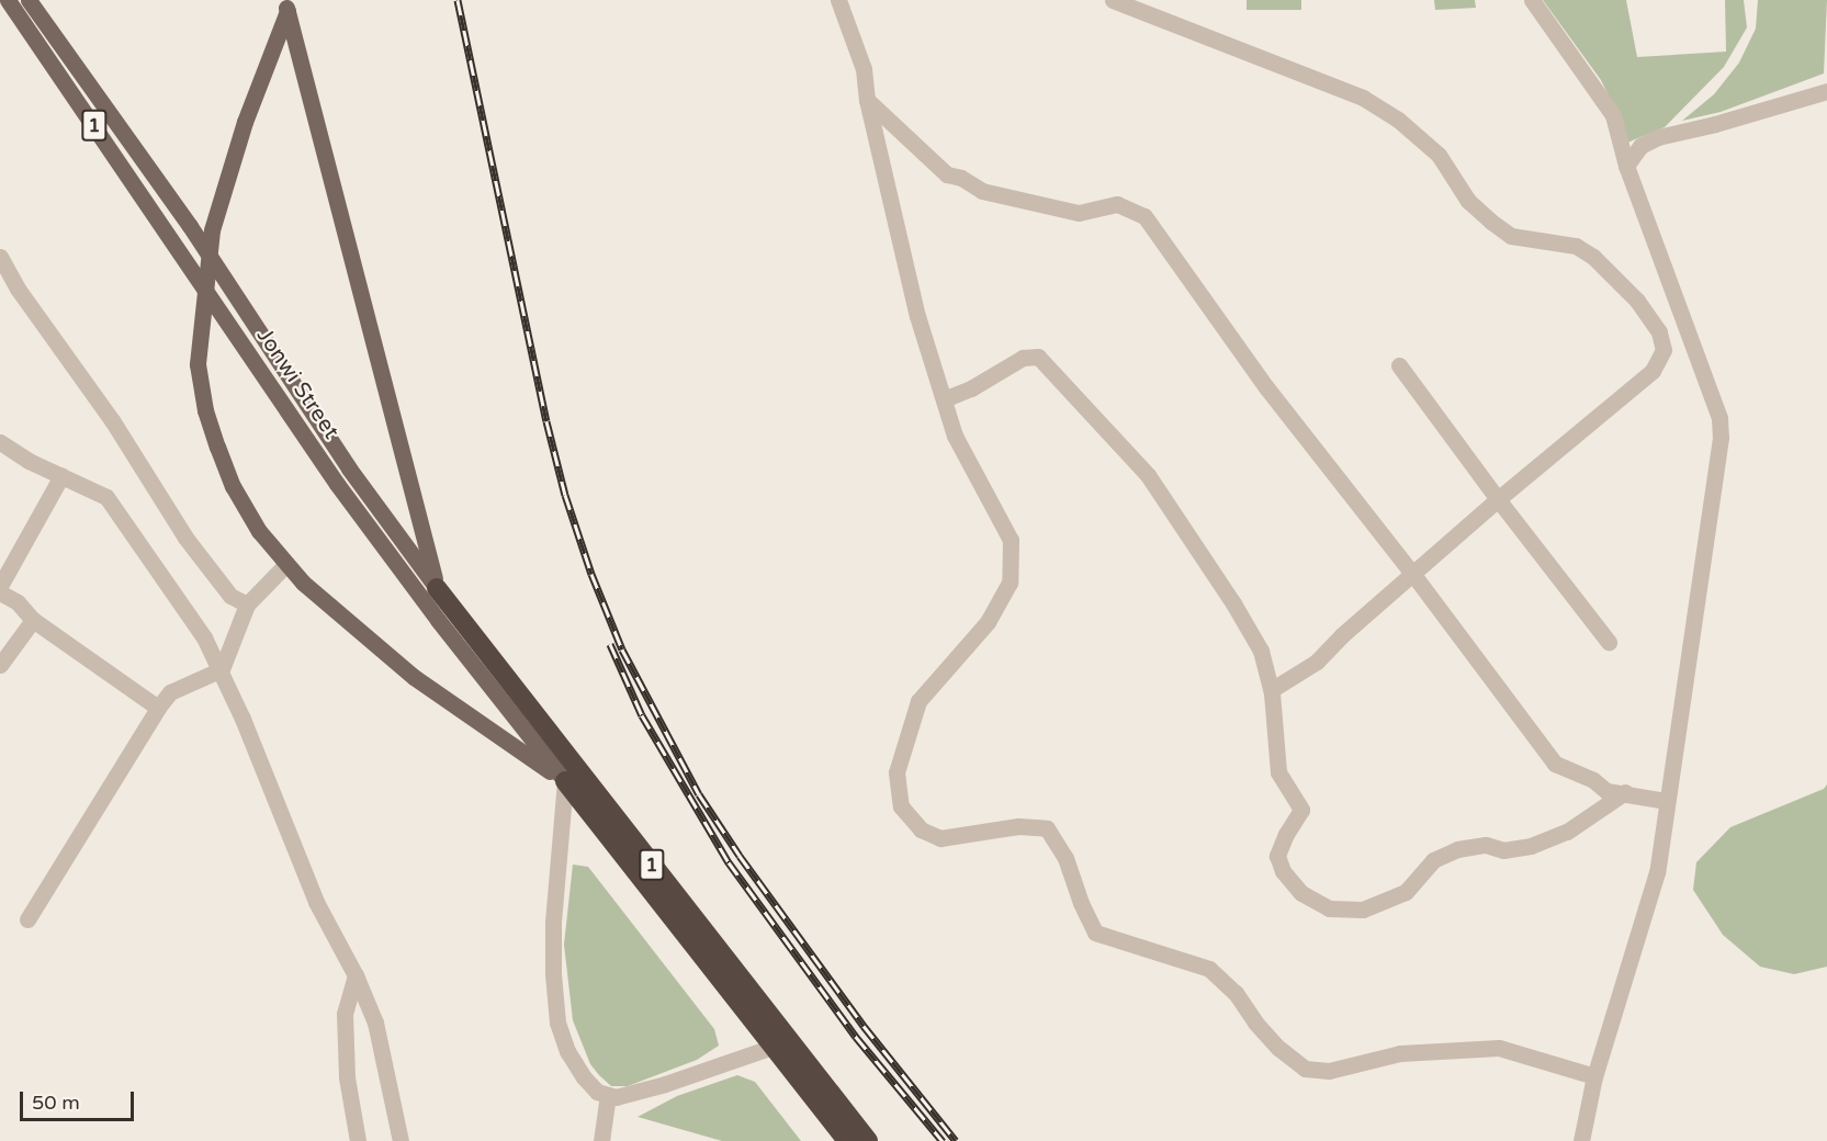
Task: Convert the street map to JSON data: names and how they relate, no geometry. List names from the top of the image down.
{
  "streets": {
    "highway": ["1"],
    "main road": ["Jonwi Street"]
  },
  "crossings": [
    ["1", "Jonwi Street"]
  ],
  "scale_bar": "50 m"
}
